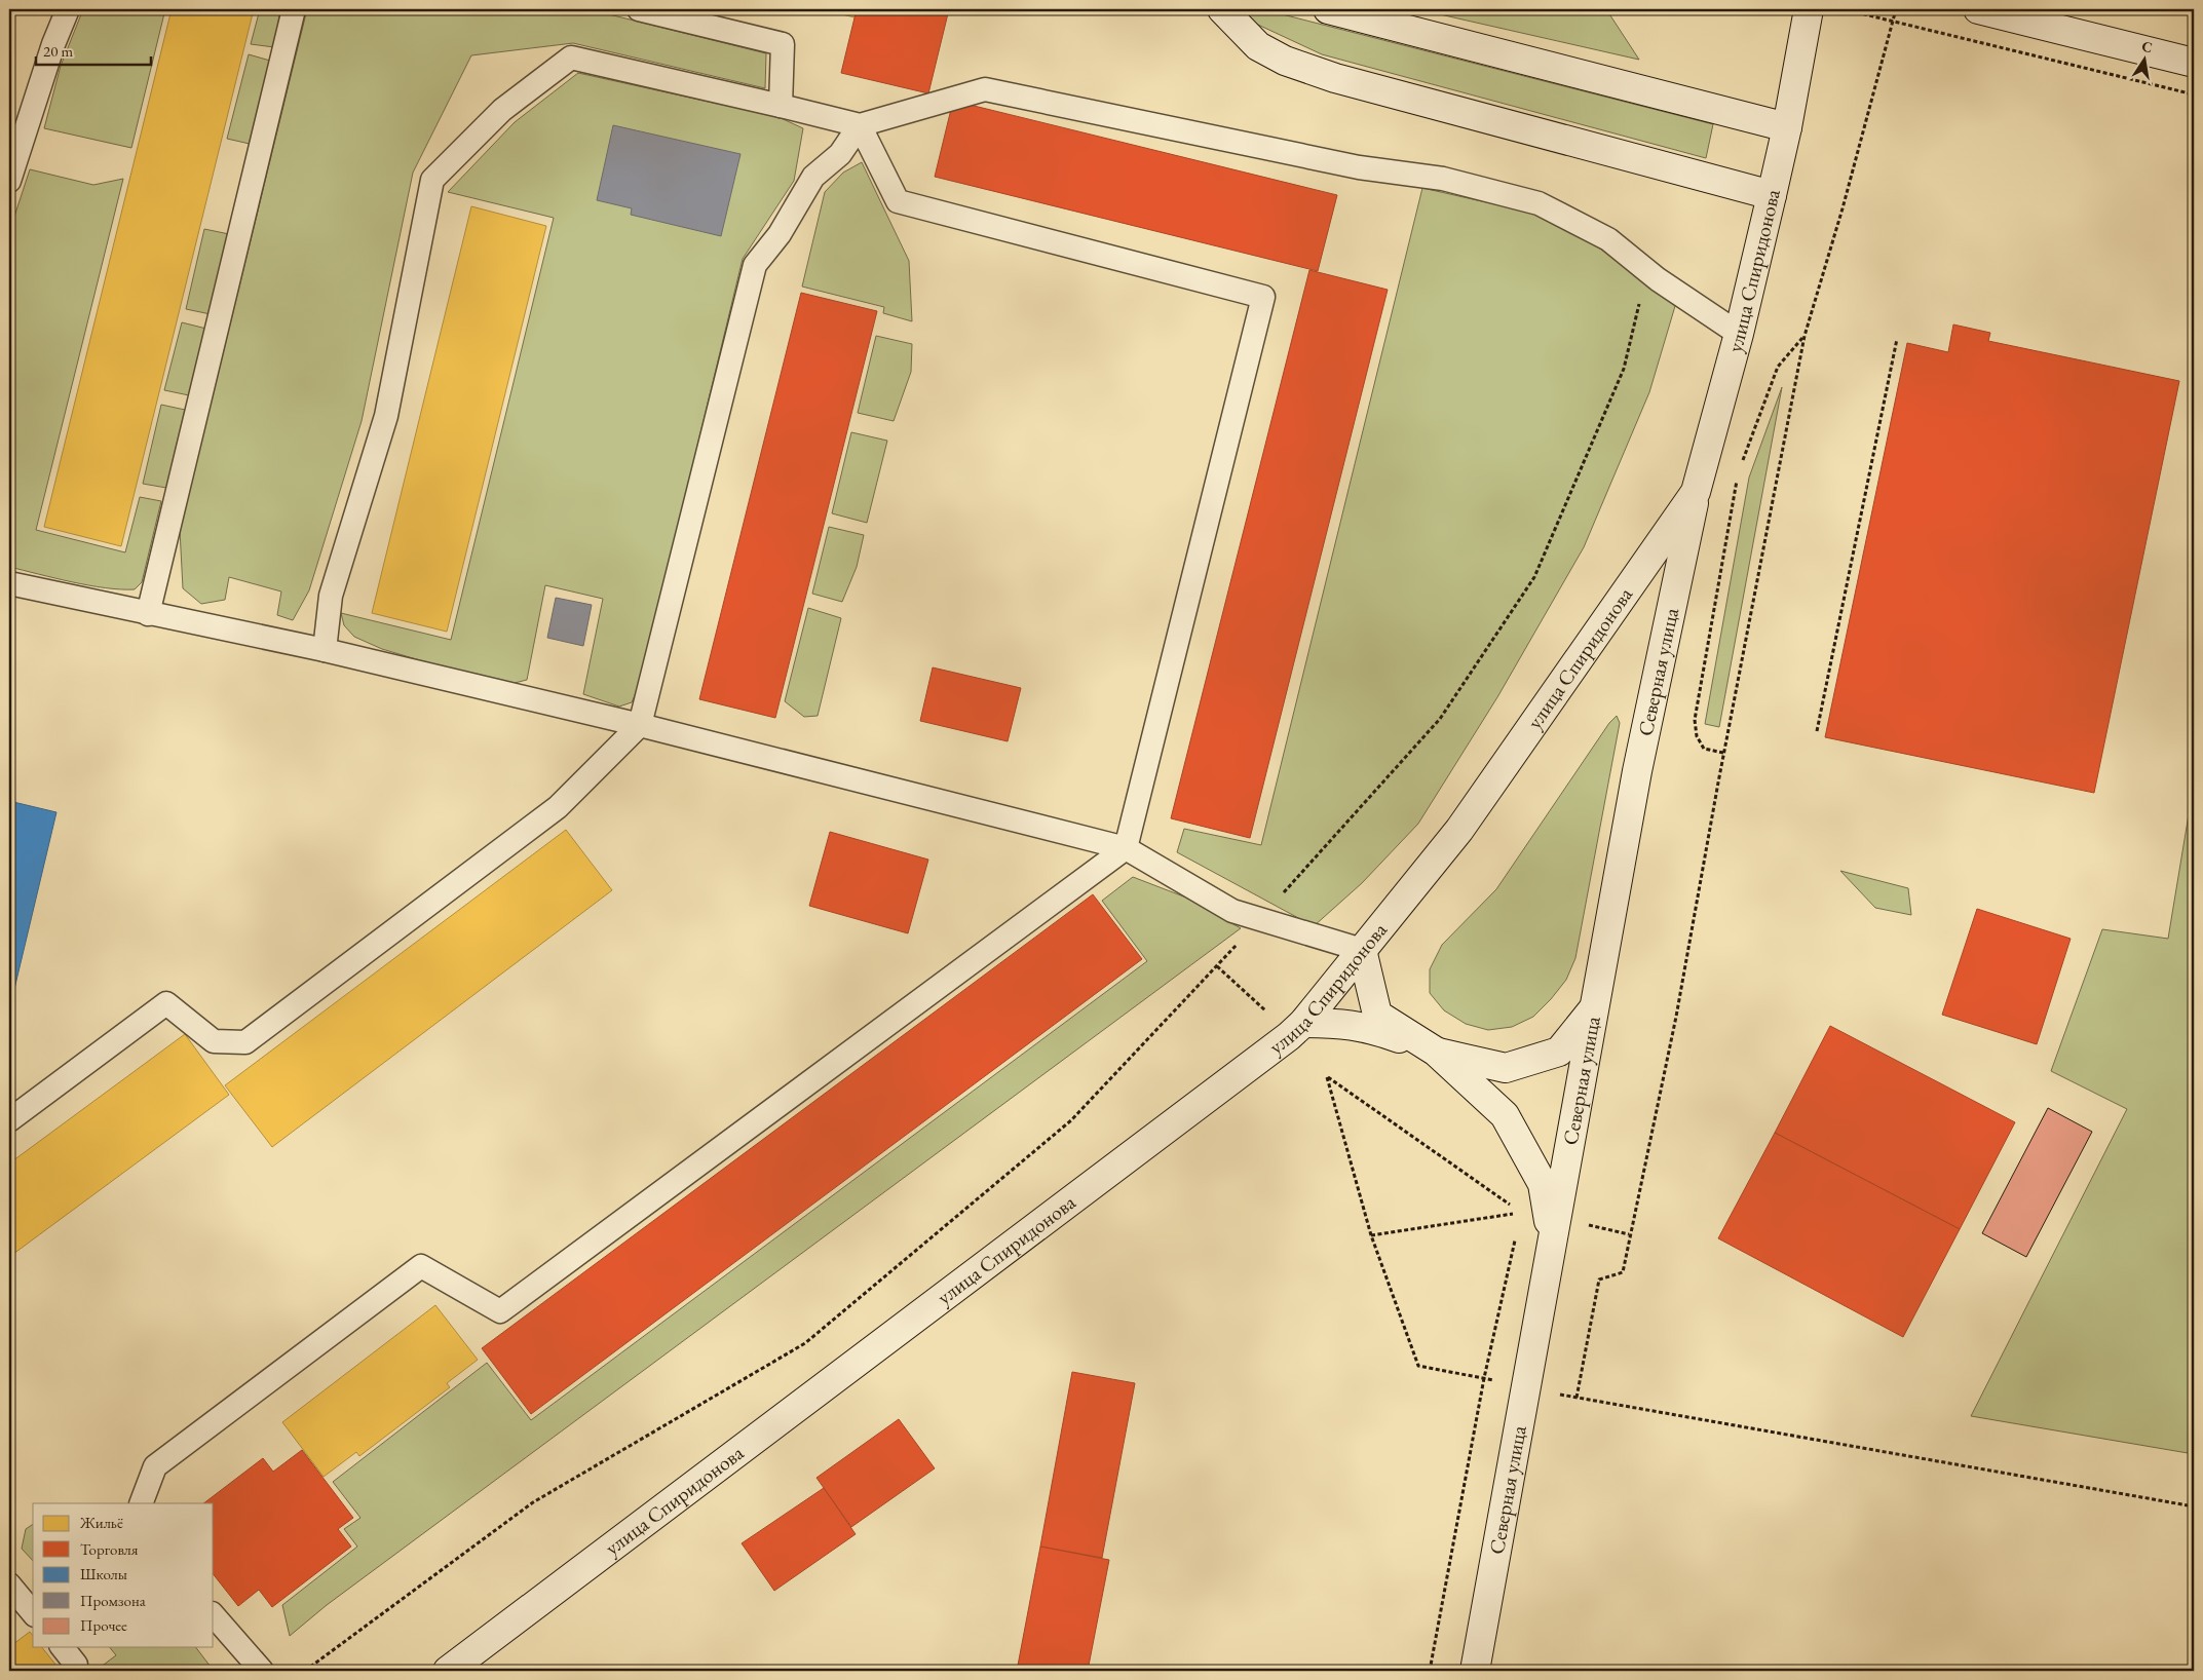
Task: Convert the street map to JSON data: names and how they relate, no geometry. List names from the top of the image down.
{
  "streets": {
    "street": ["улица Спиридонова", "Северная улица"]
  },
  "crossings": [
    ["улица Спиридонова", "Северная улица"]
  ],
  "legend": [
    "Жильё",
    "Торговля",
    "Школы",
    "Промзона",
    "Прочее"
  ],
  "scale_bar": "20 m",
  "north": "top"
}
